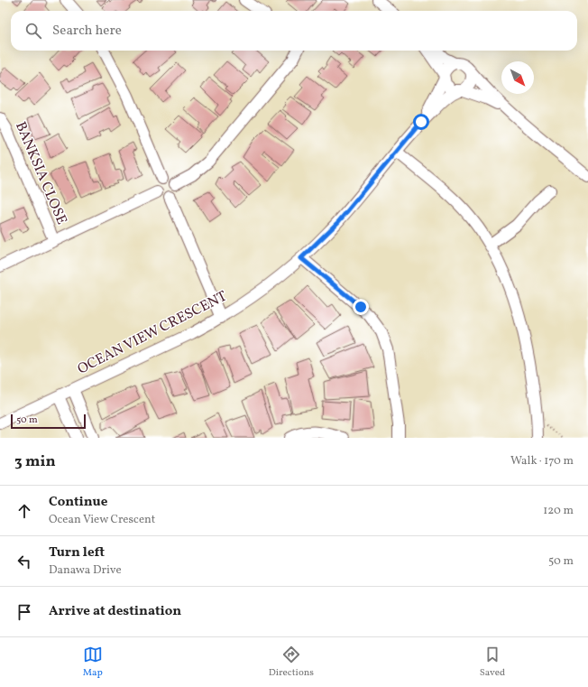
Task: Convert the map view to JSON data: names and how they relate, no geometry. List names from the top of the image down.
{
  "streets": {
    "street": ["BANKSIA CLOSE", "OCEAN VIEW CRESCENT"]
  },
  "scale_bar": "50 m",
  "north": "bottom right",
  "page": {
    "search": "Search here",
    "scale": "50 m",
    "heading": ["3 min", "Walk · 170 m"],
    "list": [
      ["Continue", "Ocean View Crescent", "120 m"],
      ["Turn left", "Danawa Drive", "50 m"],
      "Arrive at destination"
    ],
    "nav": ["Map", "Directions", "Saved"]
  }
}
